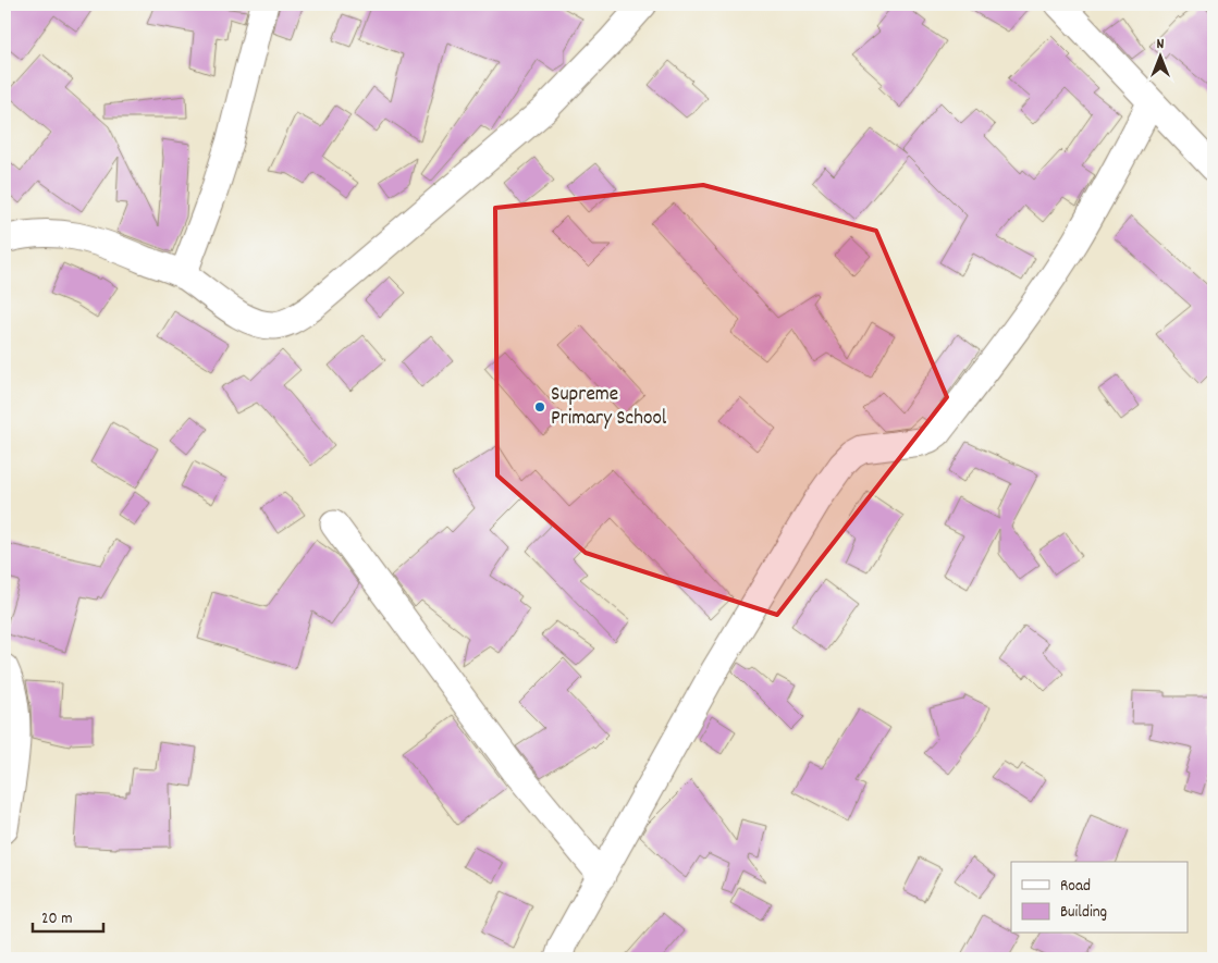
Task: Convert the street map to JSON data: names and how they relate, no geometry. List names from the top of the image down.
{
  "places": ["Supreme Primary School"],
  "legend": ["Road", "Building"],
  "scale_bar": "20 m",
  "north": "top"
}
